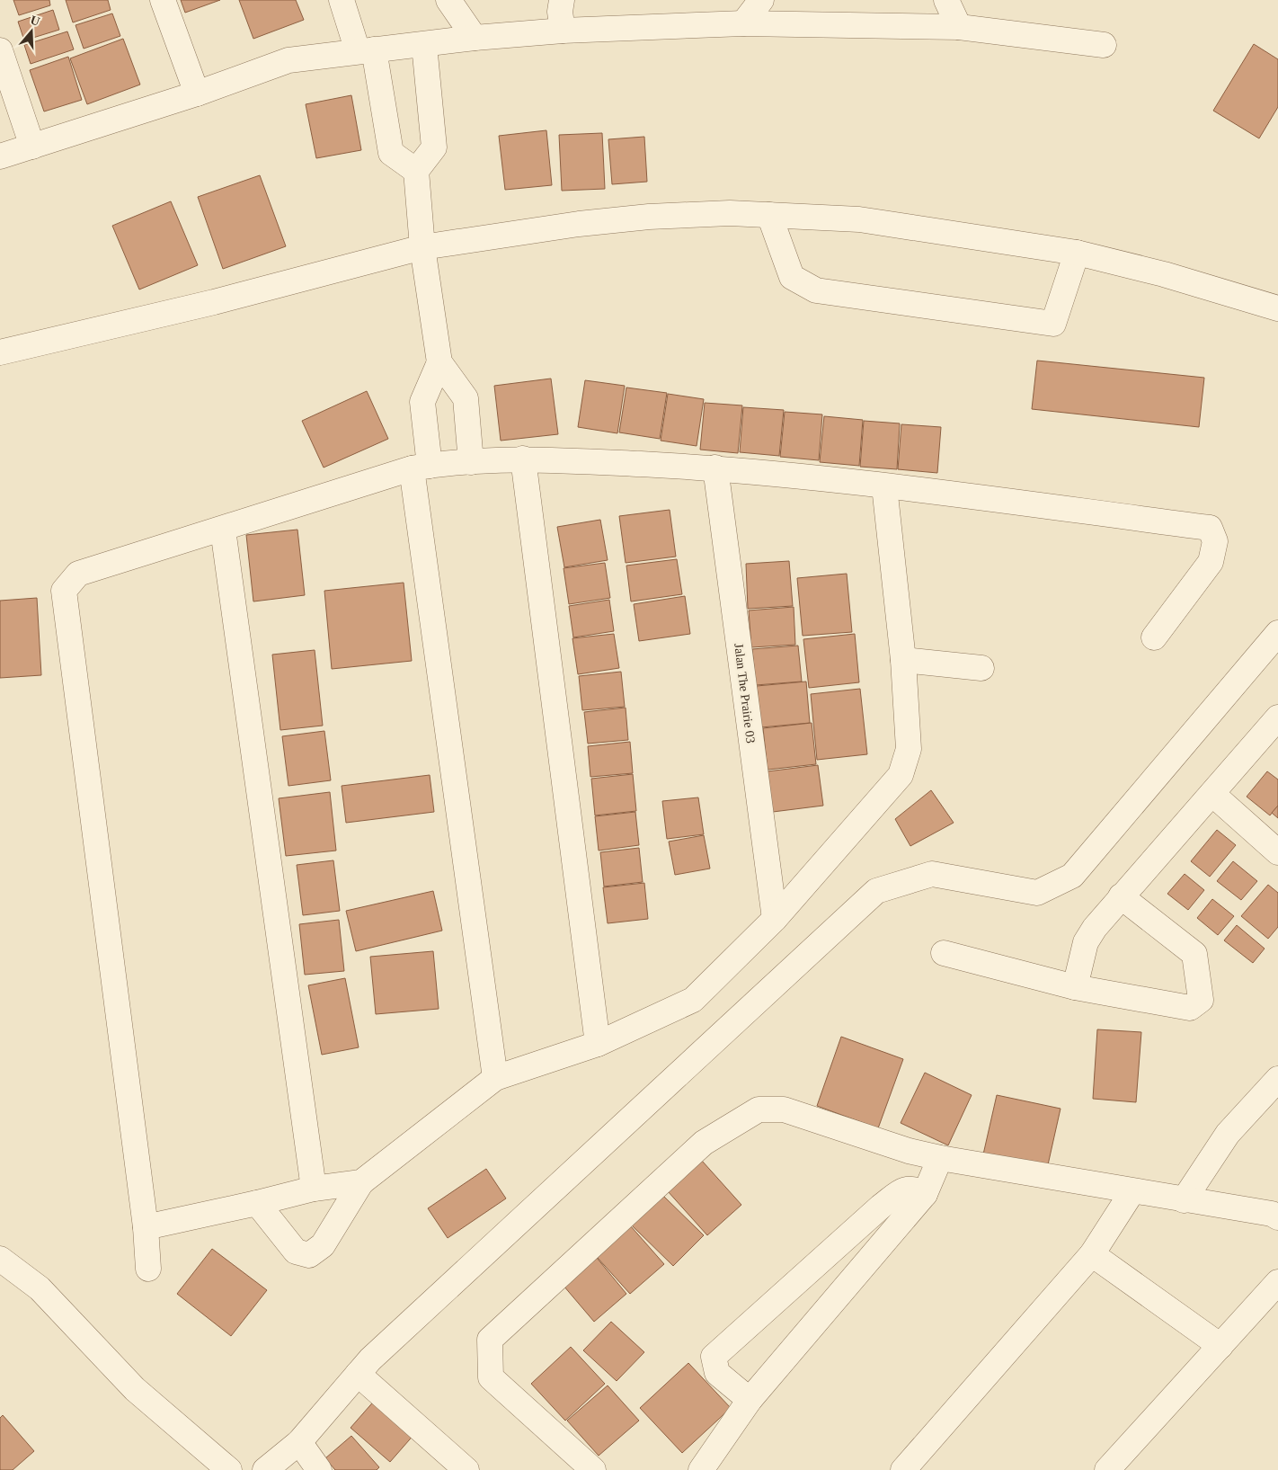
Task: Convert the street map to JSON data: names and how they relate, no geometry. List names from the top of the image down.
{
  "streets": {
    "street": ["Jalan The Prairie 03"]
  },
  "north": "top"
}
